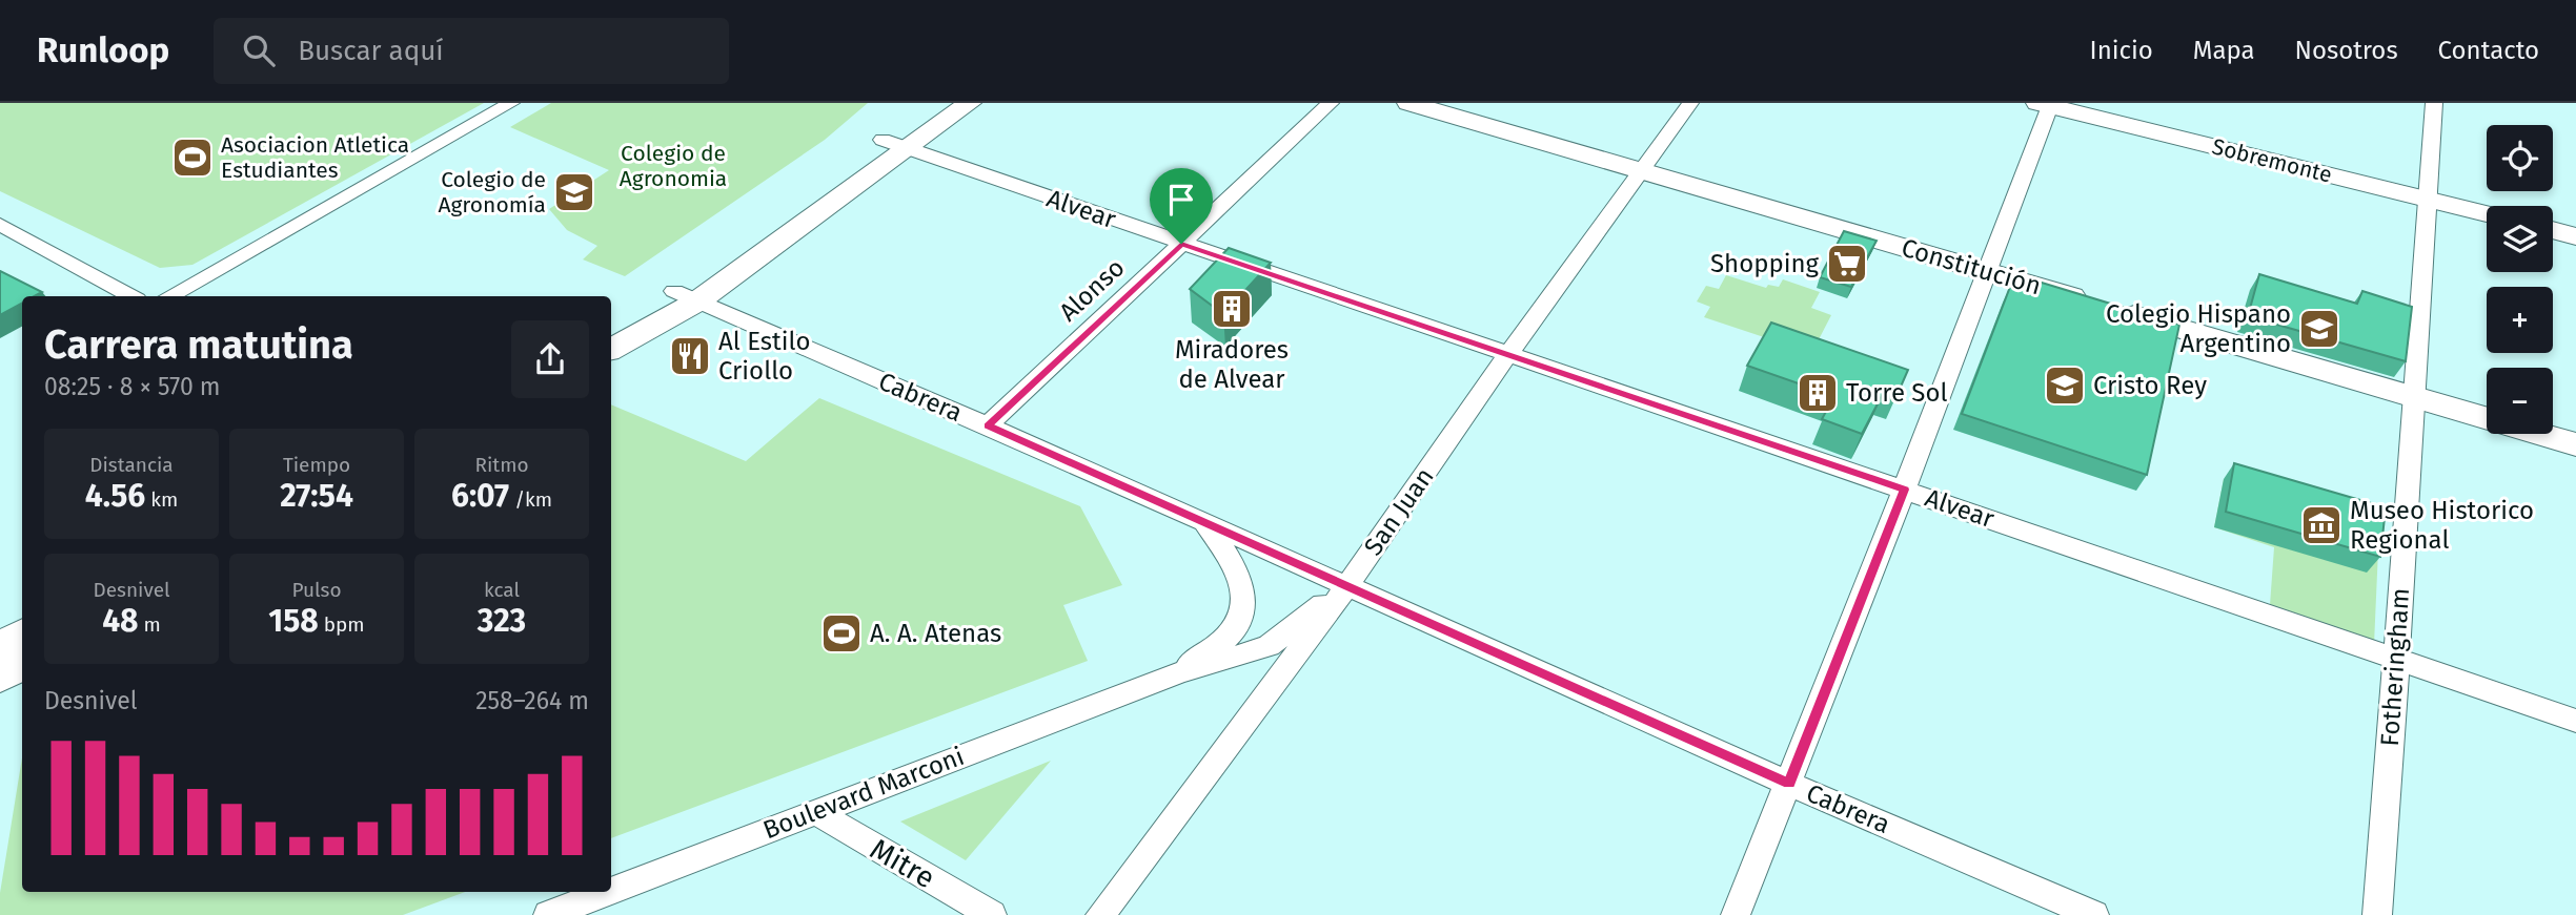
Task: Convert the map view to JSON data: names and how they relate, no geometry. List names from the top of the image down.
{
  "streets": {
    "main road": ["Sobremonte", "Constitución"],
    "street": [
      "Alvear",
      "Alonso",
      "Cabrera",
      "San Juan",
      "Fotheringham",
      "Boulevard Marconi",
      "Mitre"
    ]
  },
  "crossings": [
    ["Sobremonte", "Fotheringham"],
    ["Alvear", "Alonso"],
    ["Alvear", "San Juan"],
    ["Alvear", "Fotheringham"],
    ["Constitución", "San Juan"],
    ["Constitución", "Fotheringham"],
    ["Alonso", "Cabrera"],
    ["Cabrera", "San Juan"],
    ["Cabrera", "Boulevard Marconi"],
    ["San Juan", "Boulevard Marconi"],
    ["Boulevard Marconi", "Mitre"]
  ],
  "parks": ["Colegio de Agronomia"],
  "places": {
    "sports": ["Asociacion Atletica Estudiantes", "A. A. Atenas"],
    "school or university": ["Colegio de Agronomía", "Colegio Hispano Argentino", "Cristo Rey"],
    "supermarket": ["Shopping"],
    "building": ["Miradores de Alvear", "Torre Sol"],
    "restaurant": ["Al Estilo Criollo"],
    "museum": ["Museo Historico Regional"]
  },
  "page": {
    "header": "Runloop",
    "search": "Buscar aquí",
    "nav": [
      "Inicio",
      "Mapa",
      "Nosotros",
      "Contacto"
    ],
    "map_buttons": ["+", "−"],
    "heading": ["Carrera matutina", "08:25 · 8 × 570 m"],
    "stats": [
      ["Distancia", "4.56 km"],
      ["Tiempo", "27:54"],
      ["Ritmo", "6:07 /km"],
      ["Desnivel", "48 m"],
      ["Pulso", "158 bpm"],
      ["kcal", "323"]
    ],
    "chart": ["Desnivel", "258–264 m"]
  }
}
